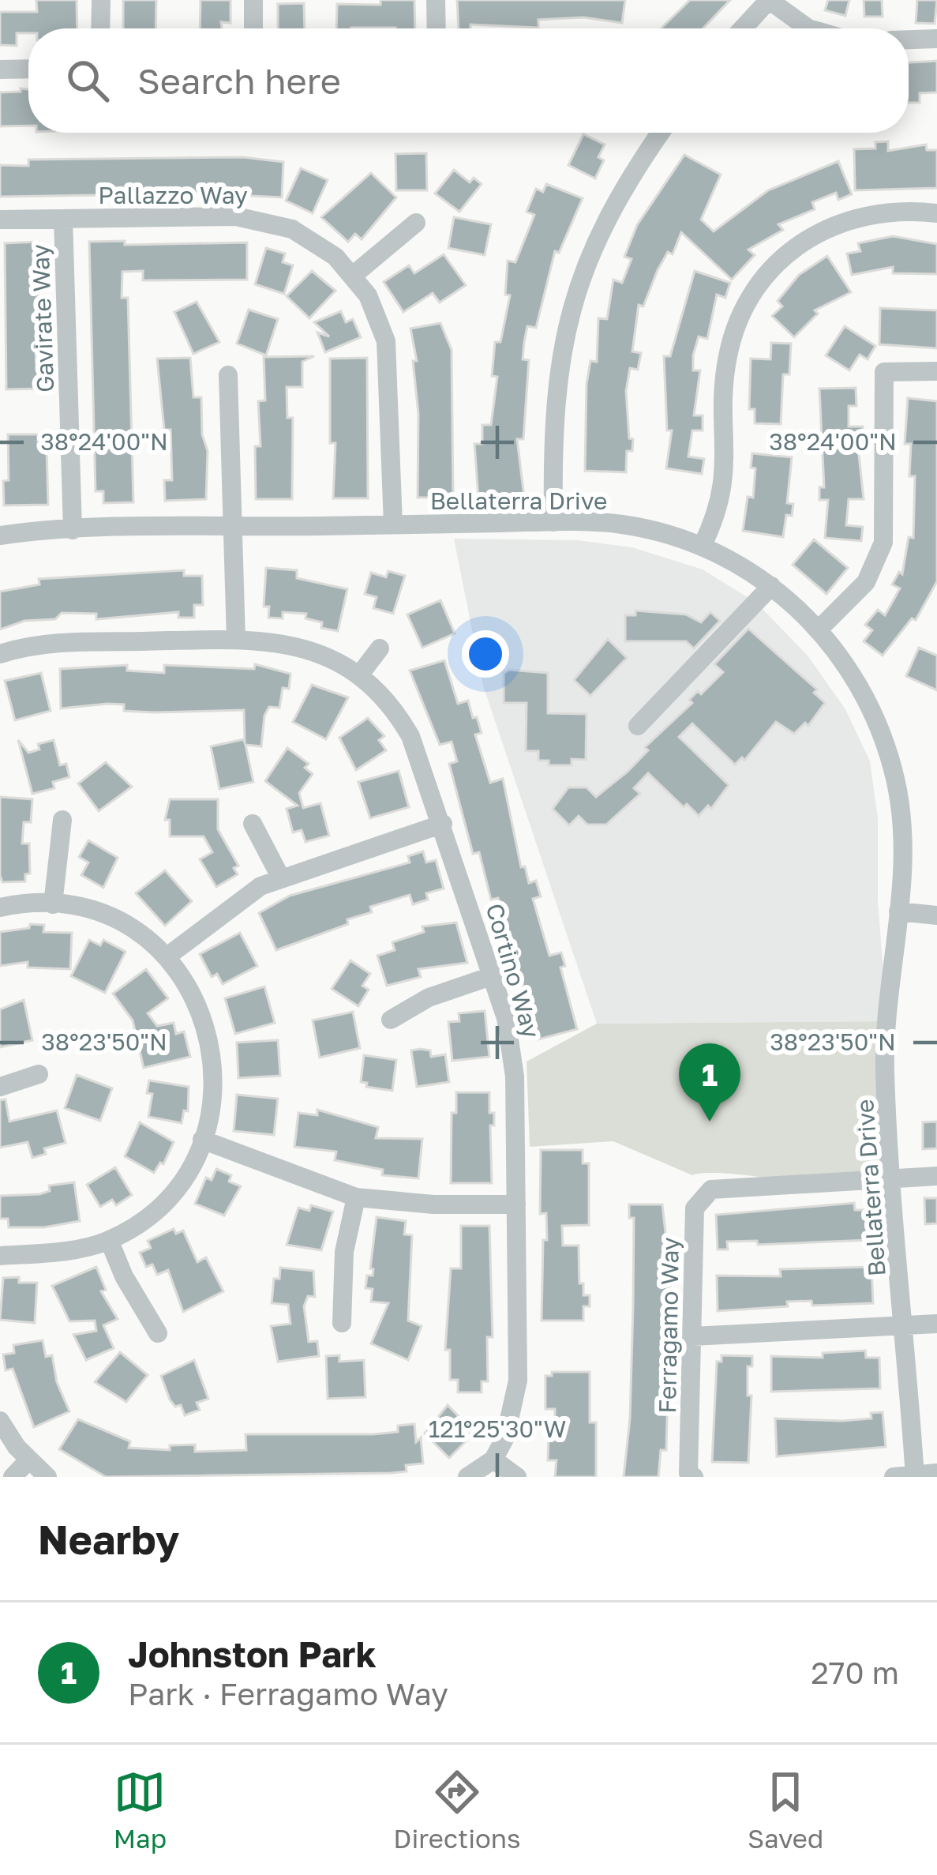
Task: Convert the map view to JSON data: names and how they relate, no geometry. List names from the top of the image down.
{
  "streets": {
    "street": [
      "Pallazzo Way",
      "Gavirate Way",
      "Bellaterra Drive",
      "Cortino Way",
      "Ferragamo Way"
    ]
  },
  "crossings": [
    ["Pallazzo Way", "Gavirate Way"],
    ["Pallazzo Way", "Bellaterra Drive"],
    ["Gavirate Way", "Bellaterra Drive"],
    ["Bellaterra Drive", "Ferragamo Way"]
  ],
  "page": {
    "search": "Search here",
    "pins": "1",
    "heading": "Nearby",
    "list": [
      {
        "mark": "1",
        "name": "Johnston Park",
        "note": "Park · Ferragamo Way",
        "value": "270 m"
      }
    ],
    "nav": ["Map", "Directions", "Saved"]
  },
  "coordinates": ["38°24'00\"N", "38°23'50\"N", "121°25'30\"W"]
}
